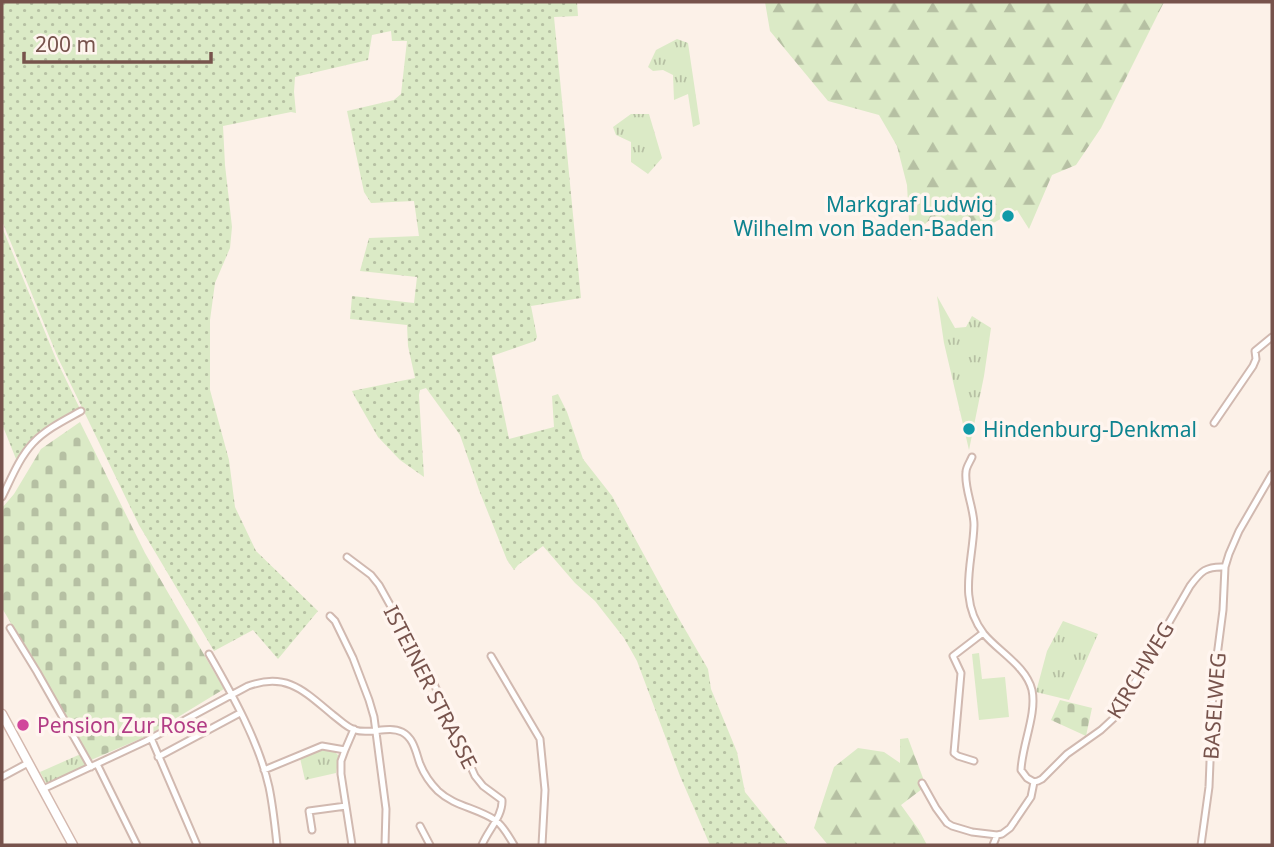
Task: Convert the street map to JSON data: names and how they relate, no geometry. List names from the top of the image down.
{
  "streets": {
    "street": ["KIRCHWEG", "ISTEINER STRASSE", "BASELWEG"]
  },
  "crossings": [
    ["KIRCHWEG", "BASELWEG"]
  ],
  "places": ["Markgraf Ludwig Wilhelm von Baden-Baden", "Hindenburg-Denkmal", "Pension Zur Rose"],
  "scale_bar": "200 m"
}
